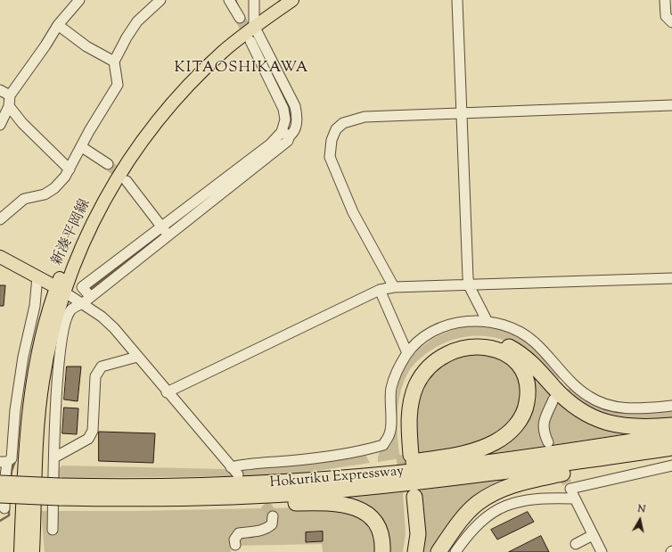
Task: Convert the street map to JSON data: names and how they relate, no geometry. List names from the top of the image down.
{
  "streets": {
    "highway": ["Hokuriku Expressway"],
    "main road": ["新湊平岡線"]
  },
  "districts": ["KITAOSHIKAWA"],
  "north": "top"
}
